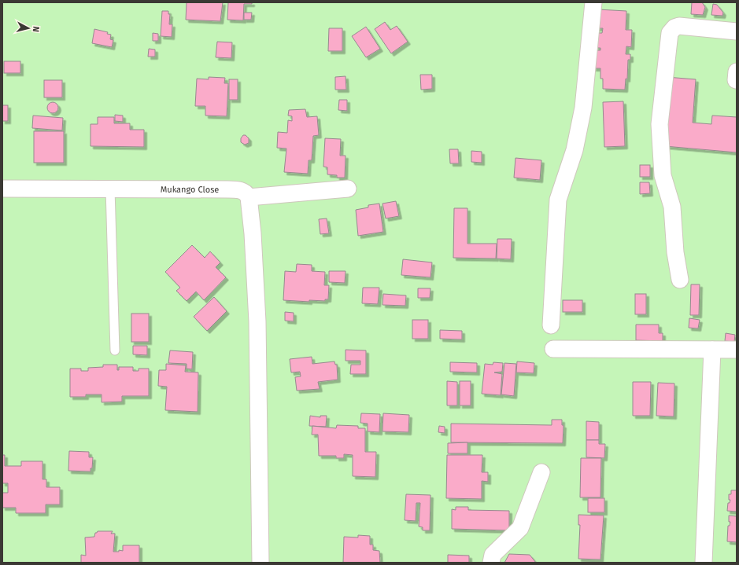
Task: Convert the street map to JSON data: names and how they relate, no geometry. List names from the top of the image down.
{
  "streets": {
    "street": ["Mukango Close"]
  },
  "north": "right"
}
